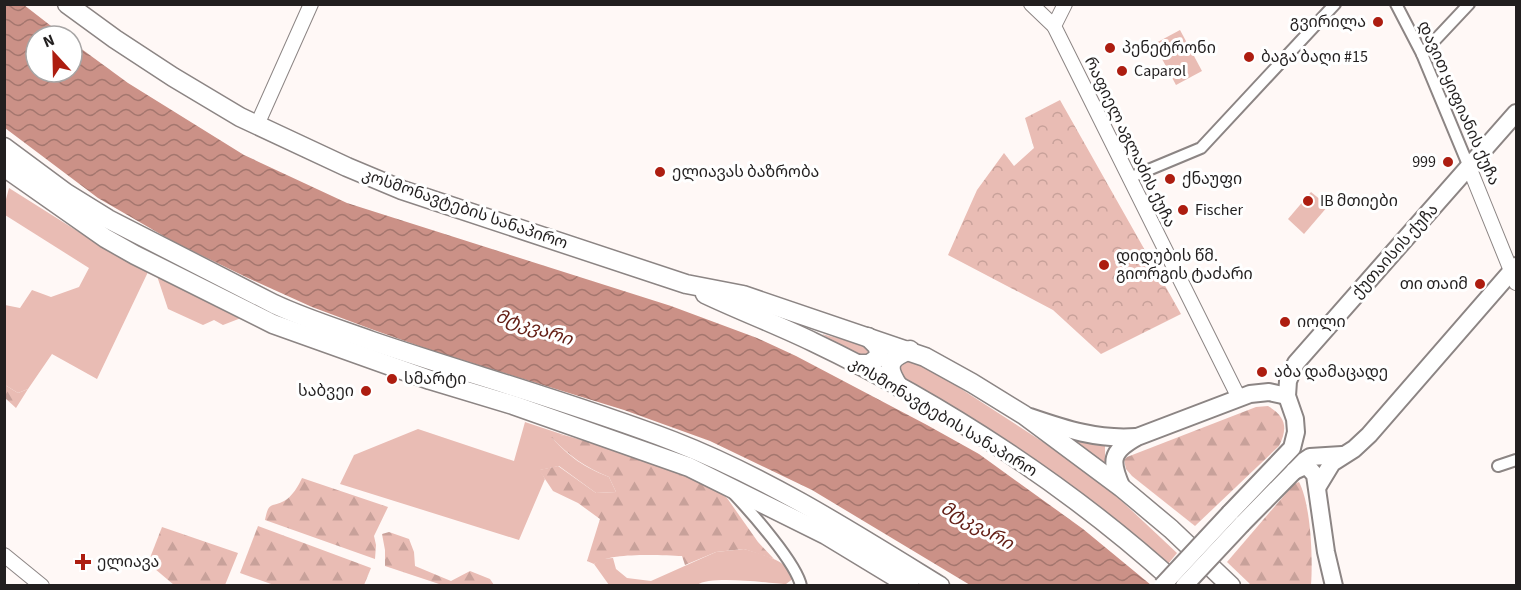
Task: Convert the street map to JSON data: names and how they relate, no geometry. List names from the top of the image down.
{
  "streets": {
    "main road": ["კოსმონავტების სანაპირო", "ქუთაისის ქუჩა"],
    "street": ["დავით ყიფიანის ქუჩა", "რაფიელ აგლაძის ქუჩა"]
  },
  "crossings": [
    ["დავით ყიფიანის ქუჩა", "ქუთაისის ქუჩა"]
  ],
  "water": ["მტკვარი"],
  "places": {
    "other": [
      "გვირილა",
      "პენეტრონი",
      "ბაგა ბაღი #15",
      "Caparol",
      "999",
      "ელიავას ბაზრობა",
      "ქნაუფი",
      "IB მთიები",
      "Fischer",
      "დიდუბის წმ. გიორგის ტაძარი",
      "თი თაიმ",
      "იოლი",
      "აბა დამაცადე",
      "სმარტი",
      "საბვეი"
    ],
    "health": ["ელიავა"]
  },
  "north": "top"
}
